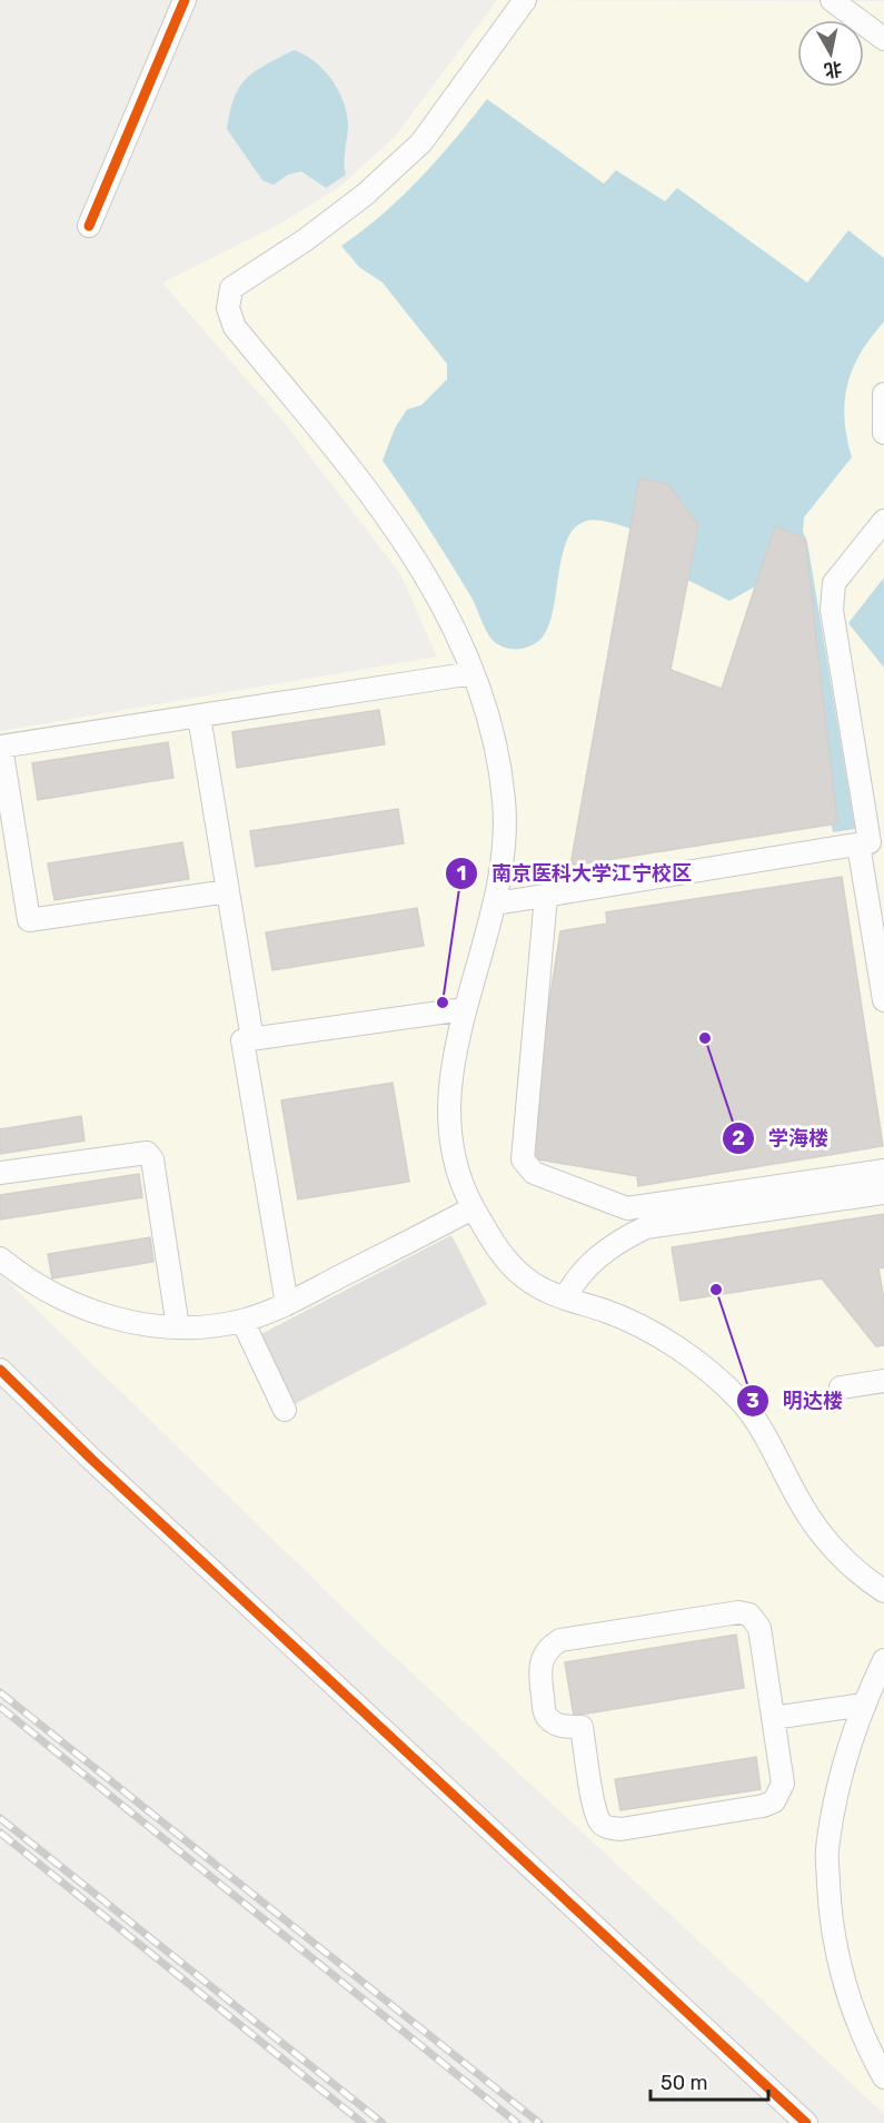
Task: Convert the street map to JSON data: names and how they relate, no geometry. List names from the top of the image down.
{
  "places": ["南京医科大学江宁校区", "学海楼", "明达楼"],
  "scale_bar": "50 m",
  "north": "bottom"
}
